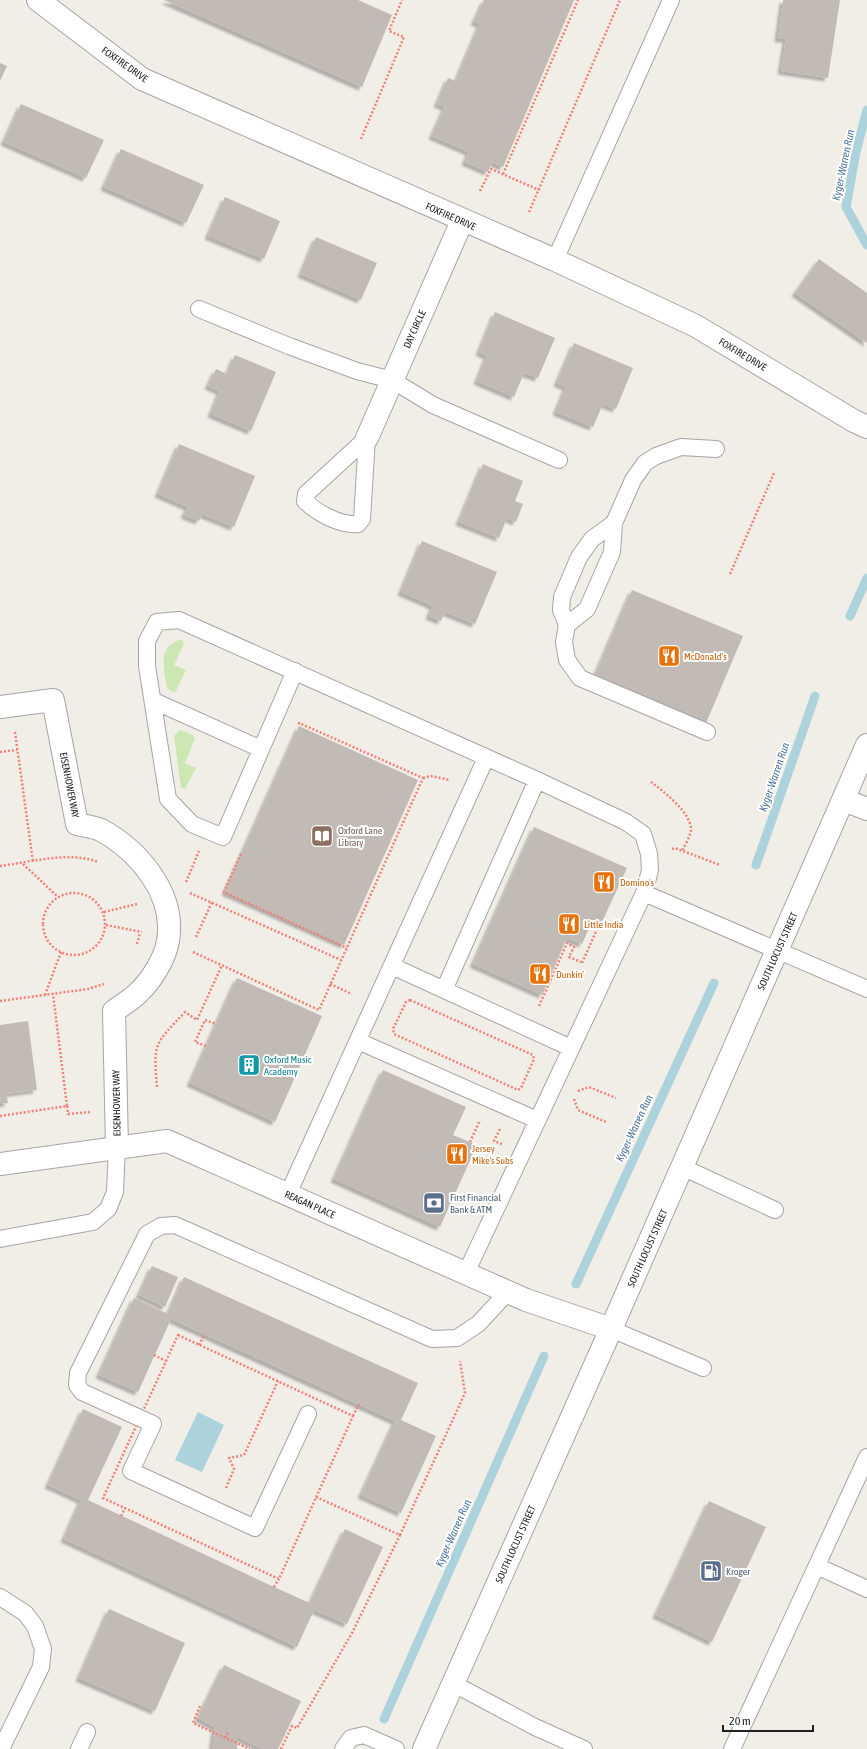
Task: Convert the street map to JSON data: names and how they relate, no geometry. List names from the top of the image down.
{
  "streets": {
    "street": [
      "FOXFIRE DRIVE",
      "DAY CIRCLE",
      "EISENHOWER WAY",
      "SOUTH LOCUST STREET",
      "REAGAN PLACE"
    ]
  },
  "crossings": [
    ["FOXFIRE DRIVE", "DAY CIRCLE"],
    ["EISENHOWER WAY", "REAGAN PLACE"],
    ["SOUTH LOCUST STREET", "REAGAN PLACE"]
  ],
  "water": ["Kyger-Warren Run"],
  "places": {
    "restaurant": [
      "McDonald's",
      "Domino's",
      "Little India",
      "Dunkin'",
      "Jersey Mike's Subs"
    ],
    "library": ["Oxford Lane Library"],
    "building": ["Oxford Music Academy"],
    "bank": ["First Financial Bank & ATM"],
    "fuel station": ["Kroger"]
  },
  "scale_bar": "20 m"
}
